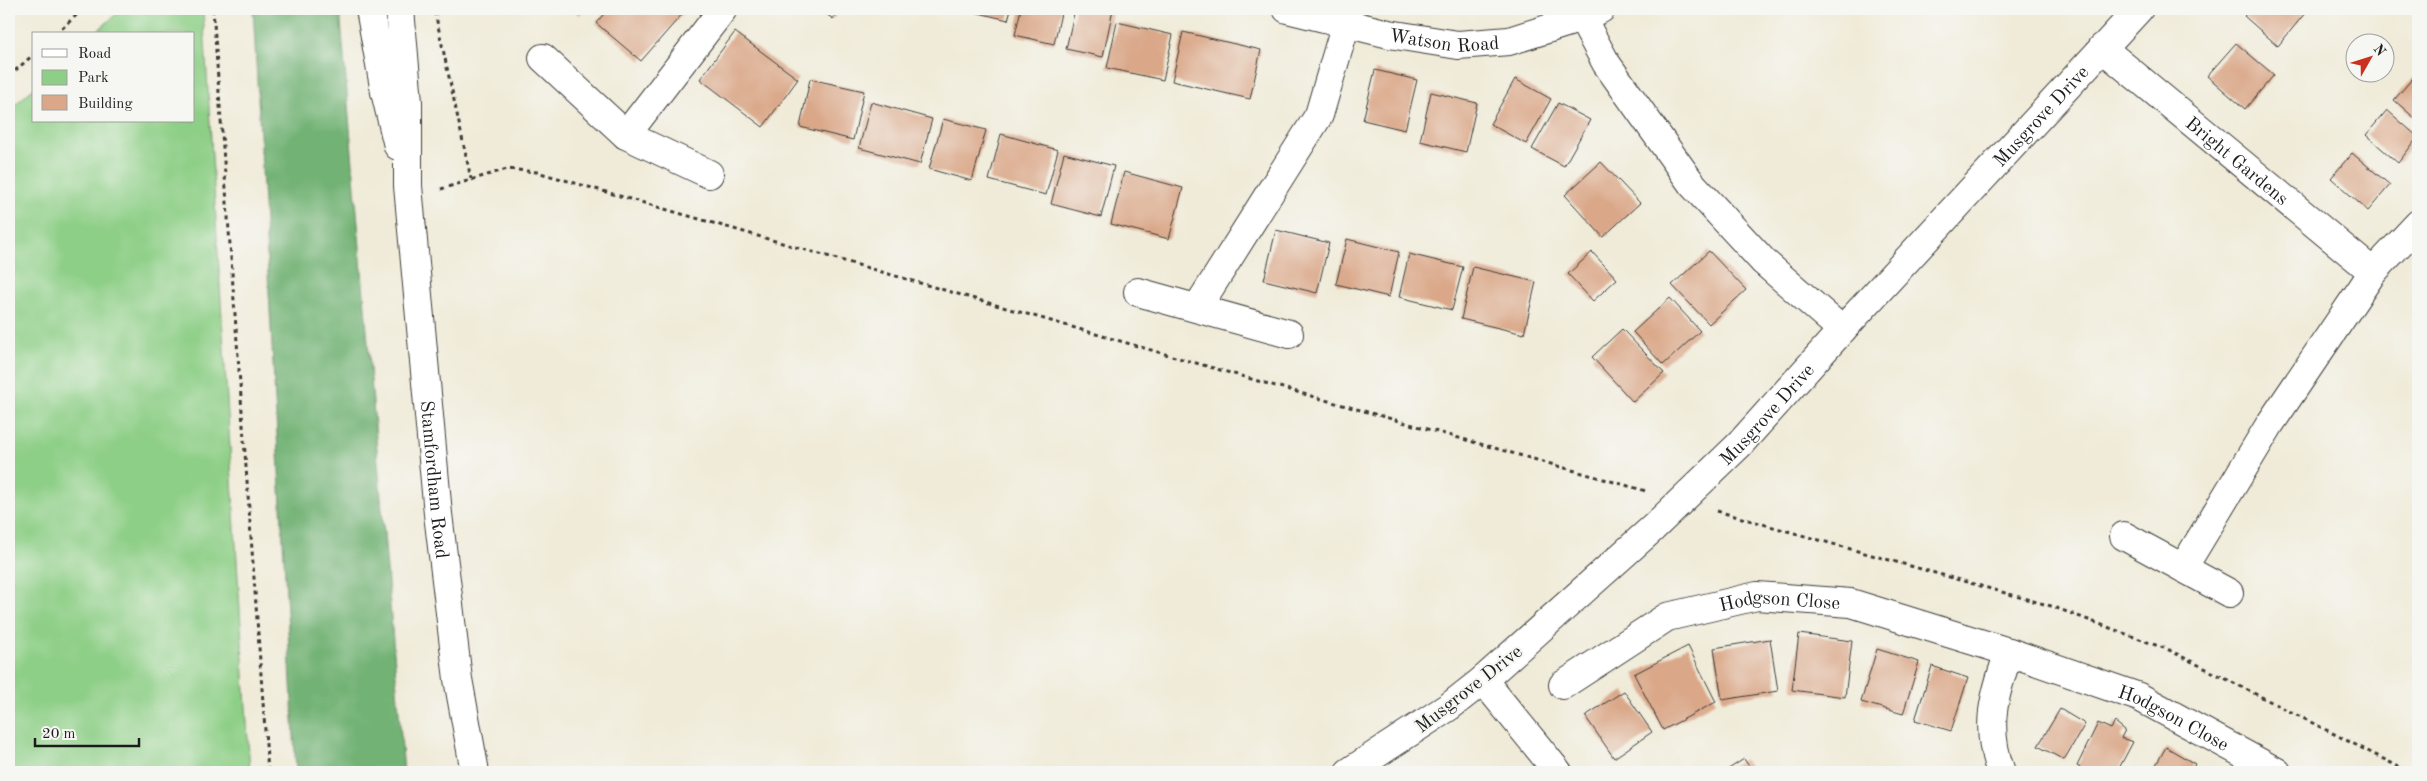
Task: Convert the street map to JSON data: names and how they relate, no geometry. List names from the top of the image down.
{
  "streets": {
    "street": [
      "Watson Road",
      "Musgrove Drive",
      "Bright Gardens",
      "Stamfordham Road",
      "Hodgson Close"
    ]
  },
  "crossings": [
    ["Musgrove Drive", "Bright Gardens"]
  ],
  "legend": ["Road", "Park", "Building"],
  "scale_bar": "20 m",
  "north": "top right"
}
